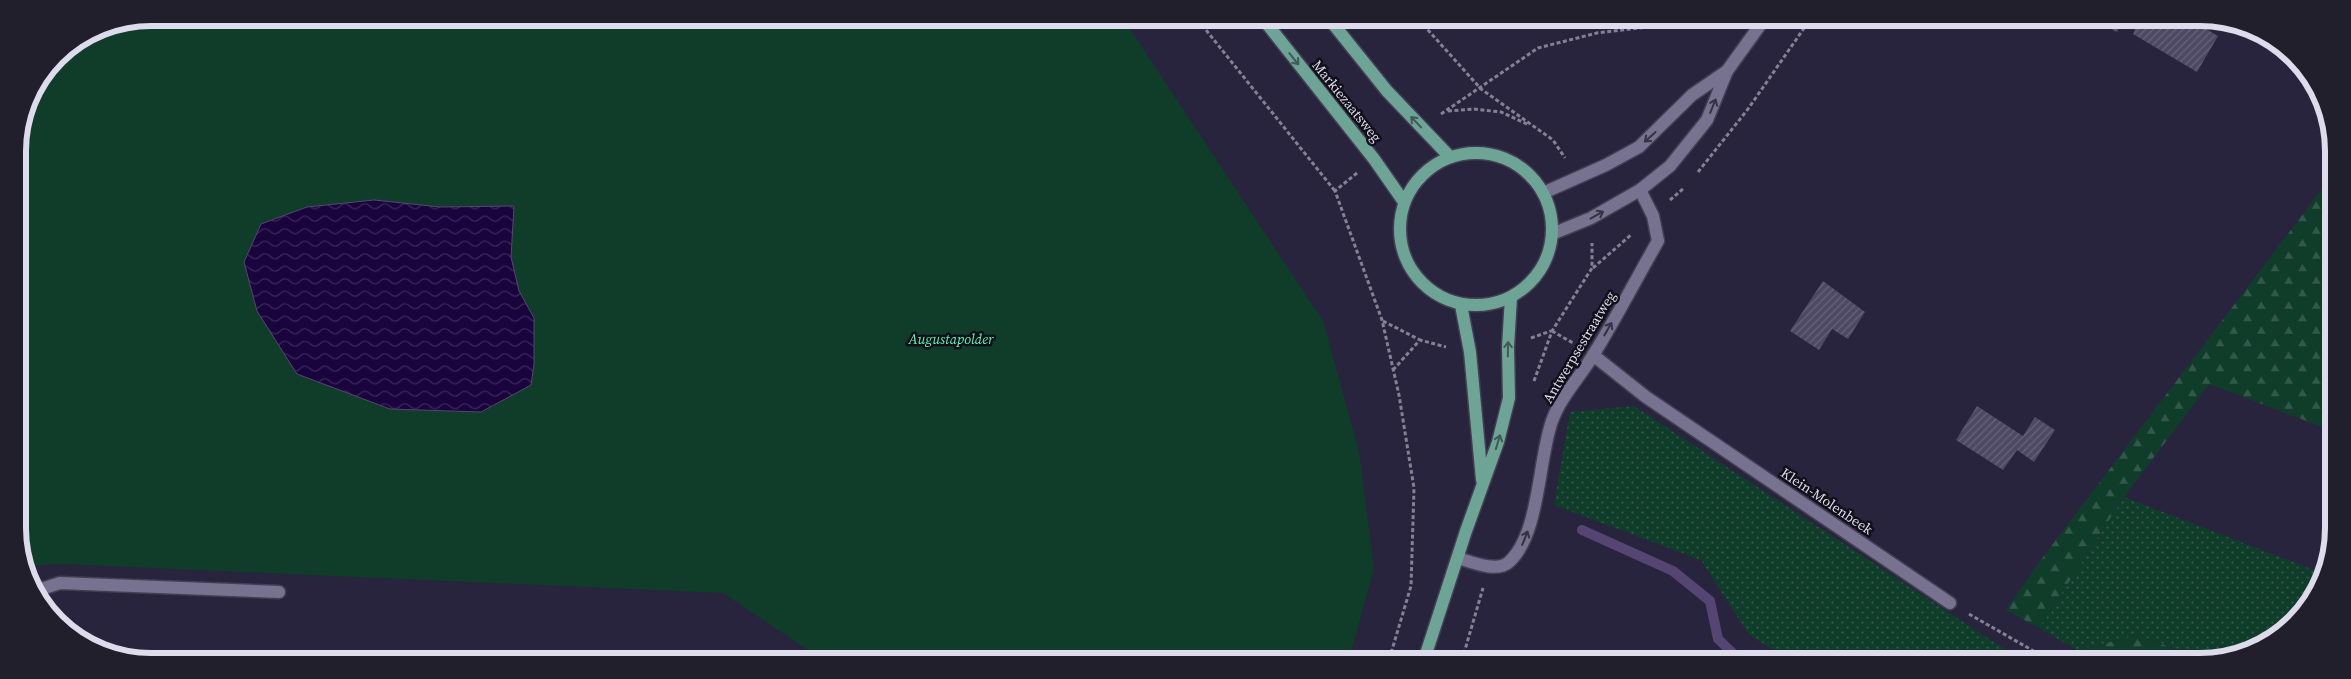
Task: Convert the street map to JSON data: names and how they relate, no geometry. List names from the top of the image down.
{
  "streets": {
    "main road": ["Markiezaatsweg"],
    "street": ["Antwerpsestraatweg", "Klein-Molenbeek"]
  },
  "crossings": [
    ["Antwerpsestraatweg", "Klein-Molenbeek"]
  ],
  "one_way": ["Antwerpsestraatweg"],
  "parks": ["Augustapolder"]
}
